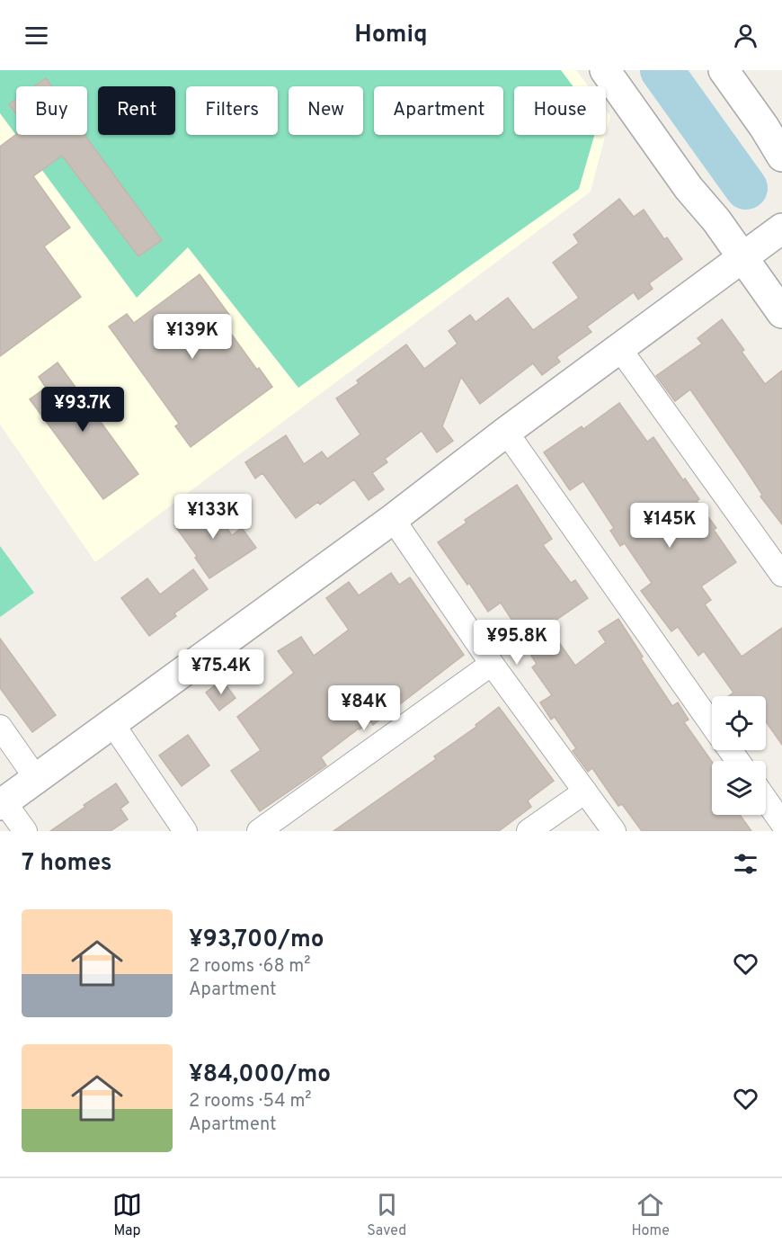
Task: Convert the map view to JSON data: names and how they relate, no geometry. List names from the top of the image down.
{
  "page": {
    "header": "Homiq",
    "chip": [
      "Buy",
      "Rent",
      "Filters",
      "New",
      "Apartment",
      "House"
    ],
    "price": [
      "¥139K",
      "¥93.7K",
      "¥133K",
      "¥145K",
      "¥95.8K",
      "¥75.4K",
      "¥84K"
    ],
    "heading": "7 homes",
    "list": [
      {
        "name": "¥93,700/mo",
        "note": "2 rooms · 68 m² · Apartment"
      },
      {
        "name": "¥84,000/mo",
        "note": "2 rooms · 54 m² · Apartment"
      }
    ],
    "tabs": ["Map", "Saved", "Home"]
  }
}
